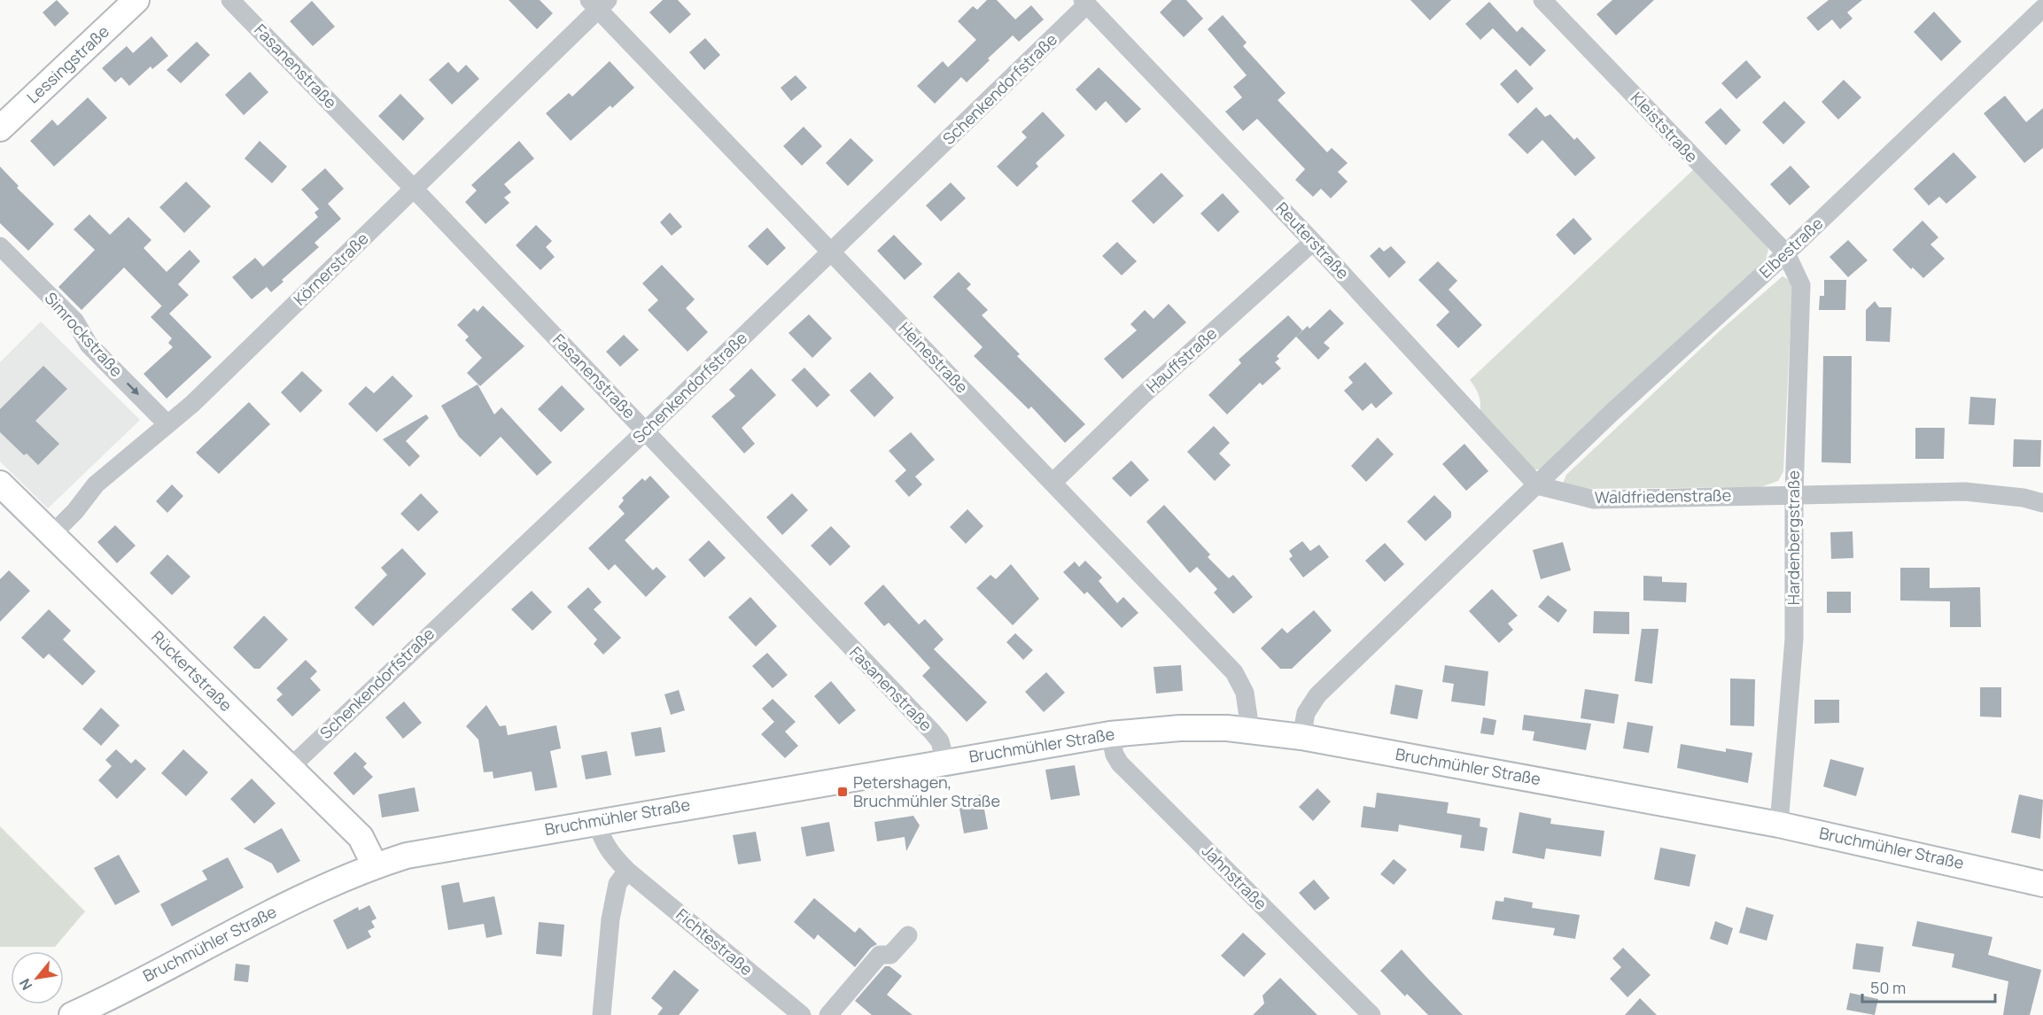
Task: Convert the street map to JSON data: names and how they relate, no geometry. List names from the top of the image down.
{
  "streets": {
    "street": [
      "Lessingstraße",
      "Fasanenstraße",
      "Schenkendorfstraße",
      "Kleiststraße",
      "Reuterstraße",
      "Elbestraße",
      "Körnerstraße",
      "Simrockstraße",
      "Heinestraße",
      "Hauffstraße",
      "Waldfriedenstraße",
      "Hardenbergstraße",
      "Rückertstraße",
      "Bruchmühler Straße",
      "Jahnstraße",
      "Fichtestraße"
    ]
  },
  "crossings": [
    ["Fasanenstraße", "Schenkendorfstraße"],
    ["Fasanenstraße", "Körnerstraße"],
    ["Fasanenstraße", "Bruchmühler Straße"],
    ["Schenkendorfstraße", "Reuterstraße"],
    ["Schenkendorfstraße", "Heinestraße"],
    ["Schenkendorfstraße", "Rückertstraße"],
    ["Kleiststraße", "Elbestraße"],
    ["Kleiststraße", "Hardenbergstraße"],
    ["Reuterstraße", "Elbestraße"],
    ["Reuterstraße", "Hauffstraße"],
    ["Reuterstraße", "Waldfriedenstraße"],
    ["Elbestraße", "Waldfriedenstraße"],
    ["Elbestraße", "Hardenbergstraße"],
    ["Körnerstraße", "Simrockstraße"],
    ["Körnerstraße", "Heinestraße"],
    ["Körnerstraße", "Rückertstraße"],
    ["Heinestraße", "Hauffstraße"],
    ["Heinestraße", "Bruchmühler Straße"],
    ["Waldfriedenstraße", "Hardenbergstraße"],
    ["Hardenbergstraße", "Bruchmühler Straße"],
    ["Rückertstraße", "Bruchmühler Straße"],
    ["Bruchmühler Straße", "Jahnstraße"],
    ["Bruchmühler Straße", "Fichtestraße"]
  ],
  "one_way": ["Simrockstraße"],
  "places": {
    "transit": ["Petershagen, Bruchmühler Straße"]
  },
  "scale_bar": "50 m",
  "north": "bottom left"
}
